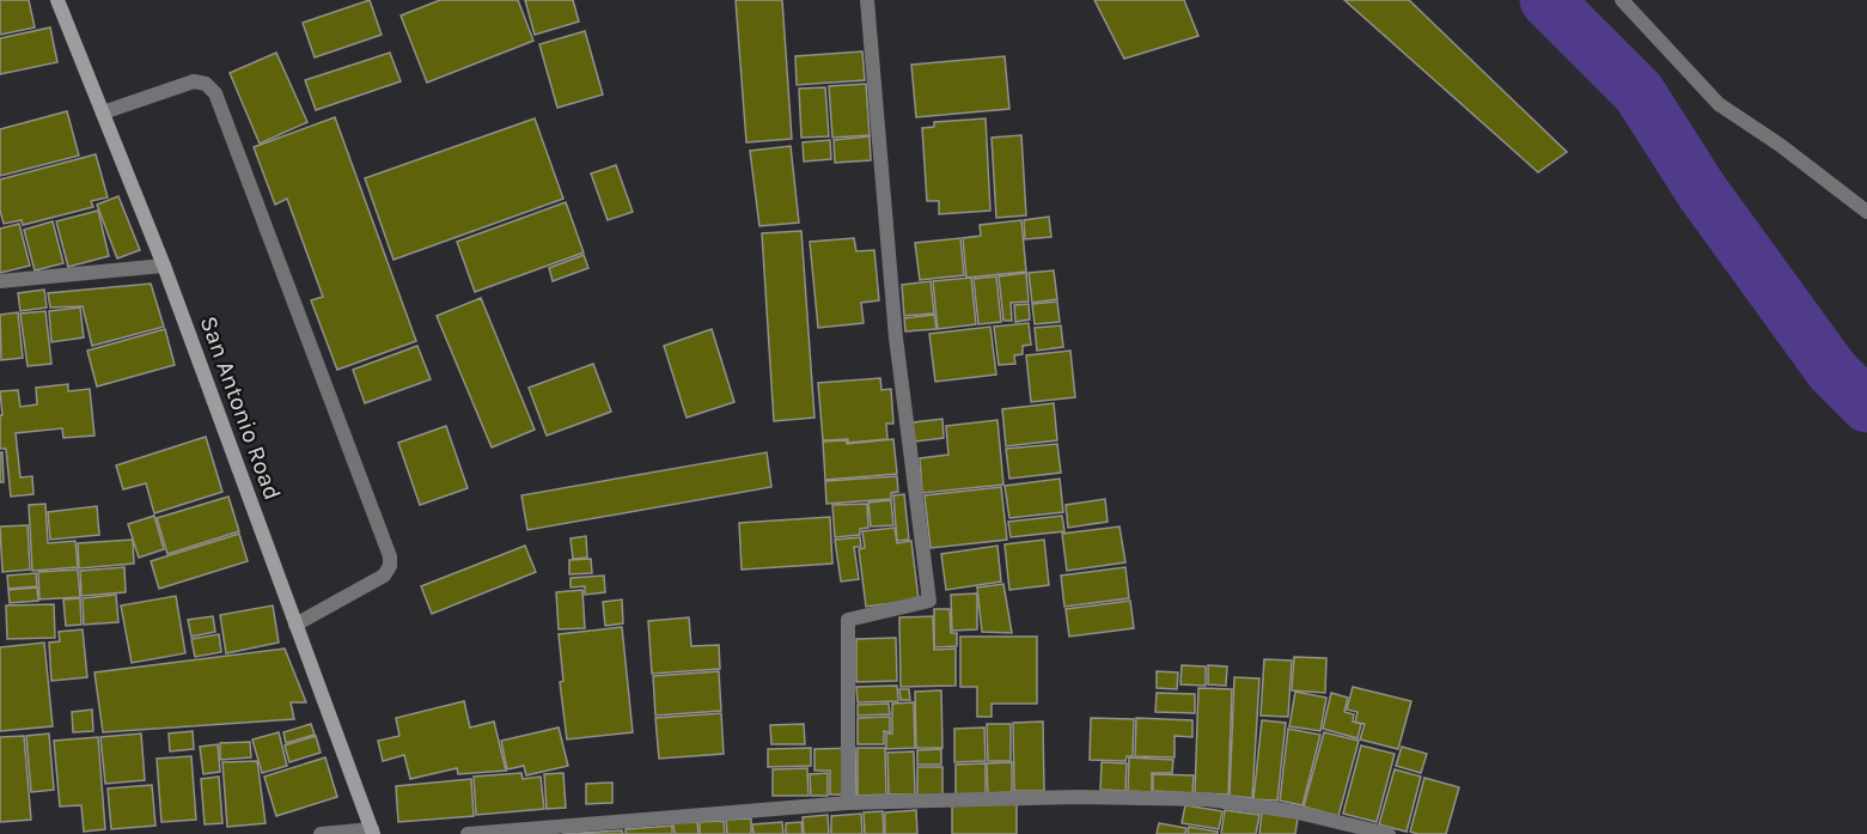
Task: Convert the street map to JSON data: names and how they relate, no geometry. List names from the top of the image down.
{
  "streets": {
    "street": ["San Antonio Road"]
  }
}
